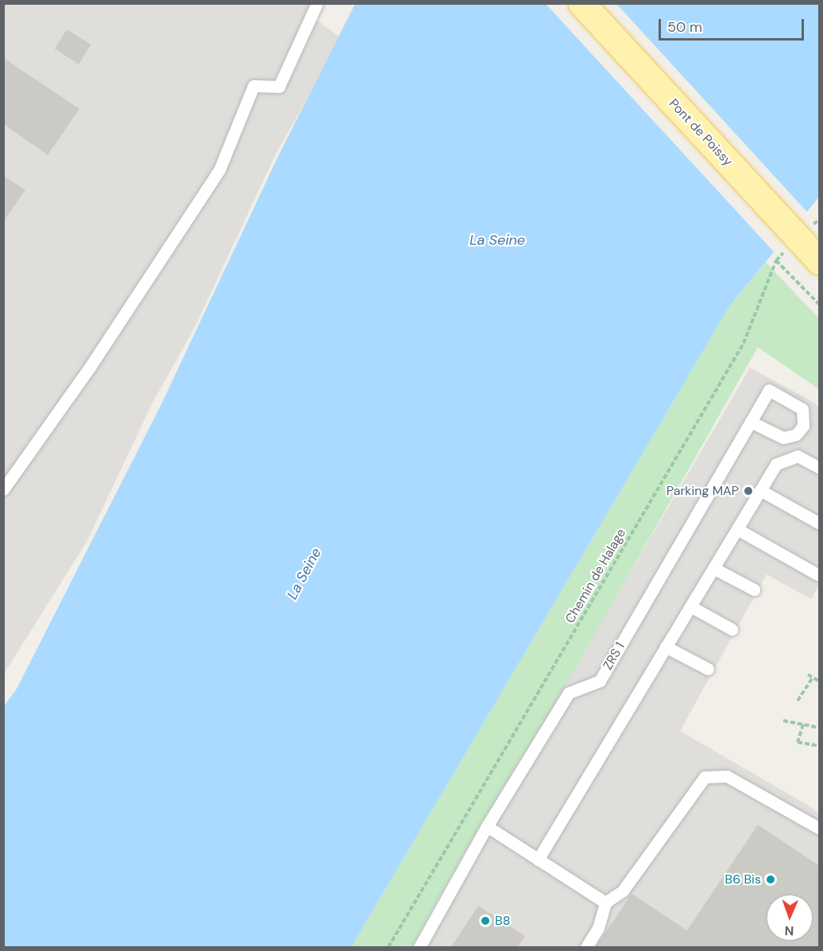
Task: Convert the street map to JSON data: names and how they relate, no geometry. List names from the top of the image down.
{
  "streets": {
    "main road": ["Pont de Poissy"],
    "lane": ["ZRS 1"],
    "path": ["Chemin de Halage"]
  },
  "water": ["La Seine"],
  "places": ["Parking MAP", "B6 Bis", "B8"],
  "scale_bar": "50 m",
  "north": "bottom"
}
